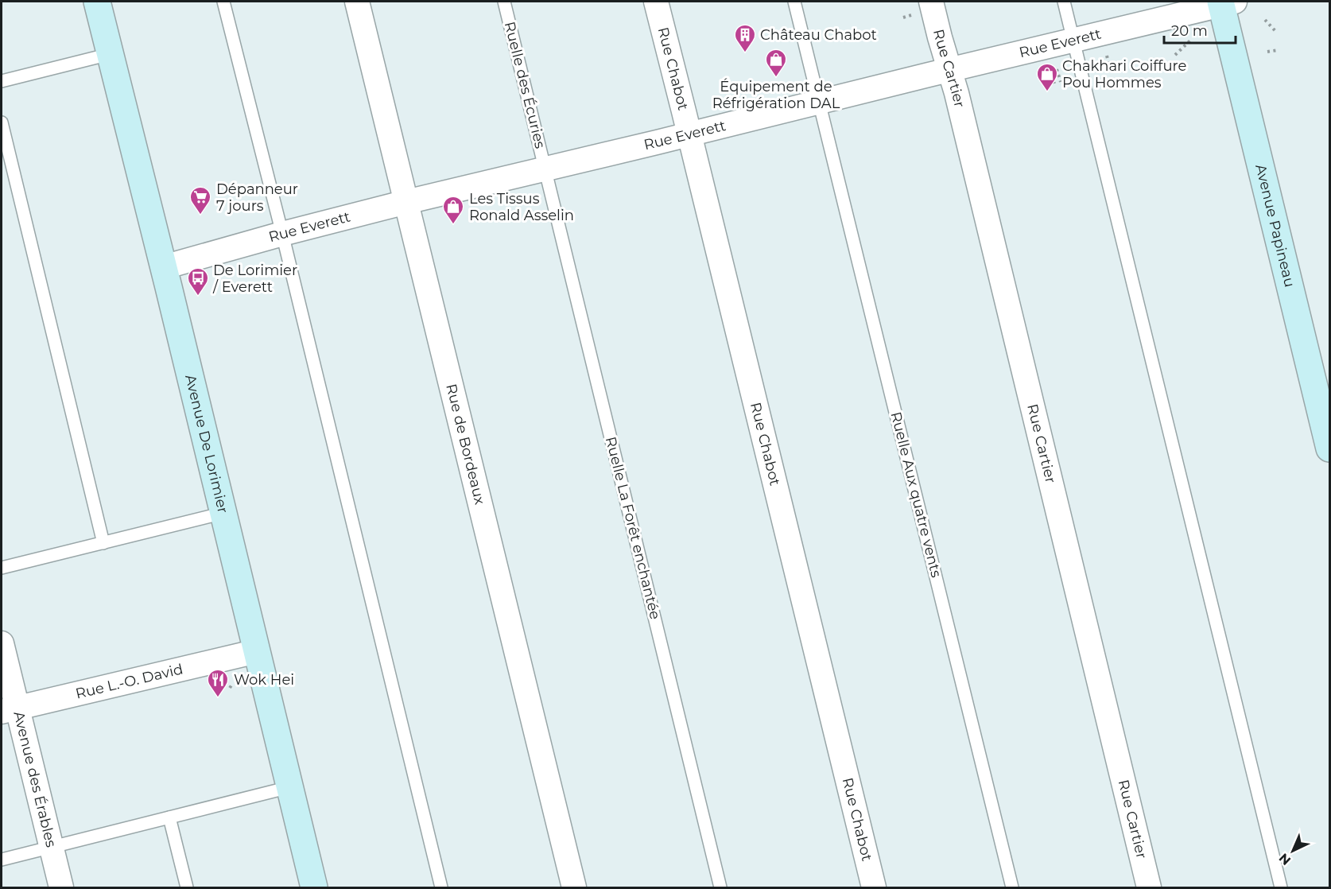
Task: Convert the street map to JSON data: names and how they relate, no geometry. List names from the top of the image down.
{
  "streets": {
    "main road": ["Avenue Papineau", "Avenue De Lorimier"],
    "street": [
      "Rue Everett",
      "Rue Chabot",
      "Rue Cartier",
      "Rue de Bordeaux",
      "Rue L.-O. David",
      "Avenue des Érables"
    ],
    "lane": ["Ruelle des Écuries", "Ruelle Aux quatre vents", "Ruelle La Forêt enchantée"]
  },
  "crossings": [
    ["Rue Everett", "Rue Chabot"],
    ["Rue Everett", "Rue Cartier"],
    ["Rue Everett", "Ruelle des Écuries"],
    ["Rue Everett", "Avenue Papineau"],
    ["Rue Everett", "Avenue De Lorimier"],
    ["Rue Everett", "Rue de Bordeaux"],
    ["Rue Everett", "Ruelle Aux quatre vents"],
    ["Rue Everett", "Ruelle La Forêt enchantée"],
    ["Ruelle des Écuries", "Ruelle La Forêt enchantée"],
    ["Avenue De Lorimier", "Rue L.-O. David"],
    ["Rue L.-O. David", "Avenue des Érables"]
  ],
  "places": {
    "building": ["Château Chabot"],
    "shop": ["Équipement de Réfrigération DAL", "Chakhari Coiffure Pou Hommes", "Les Tissus Ronald Asselin"],
    "supermarket": ["Dépanneur 7 jours"],
    "bus stop": ["De Lorimier / Everett"],
    "restaurant": ["Wok Hei"]
  },
  "scale_bar": "20 m",
  "north": "bottom left"
}
